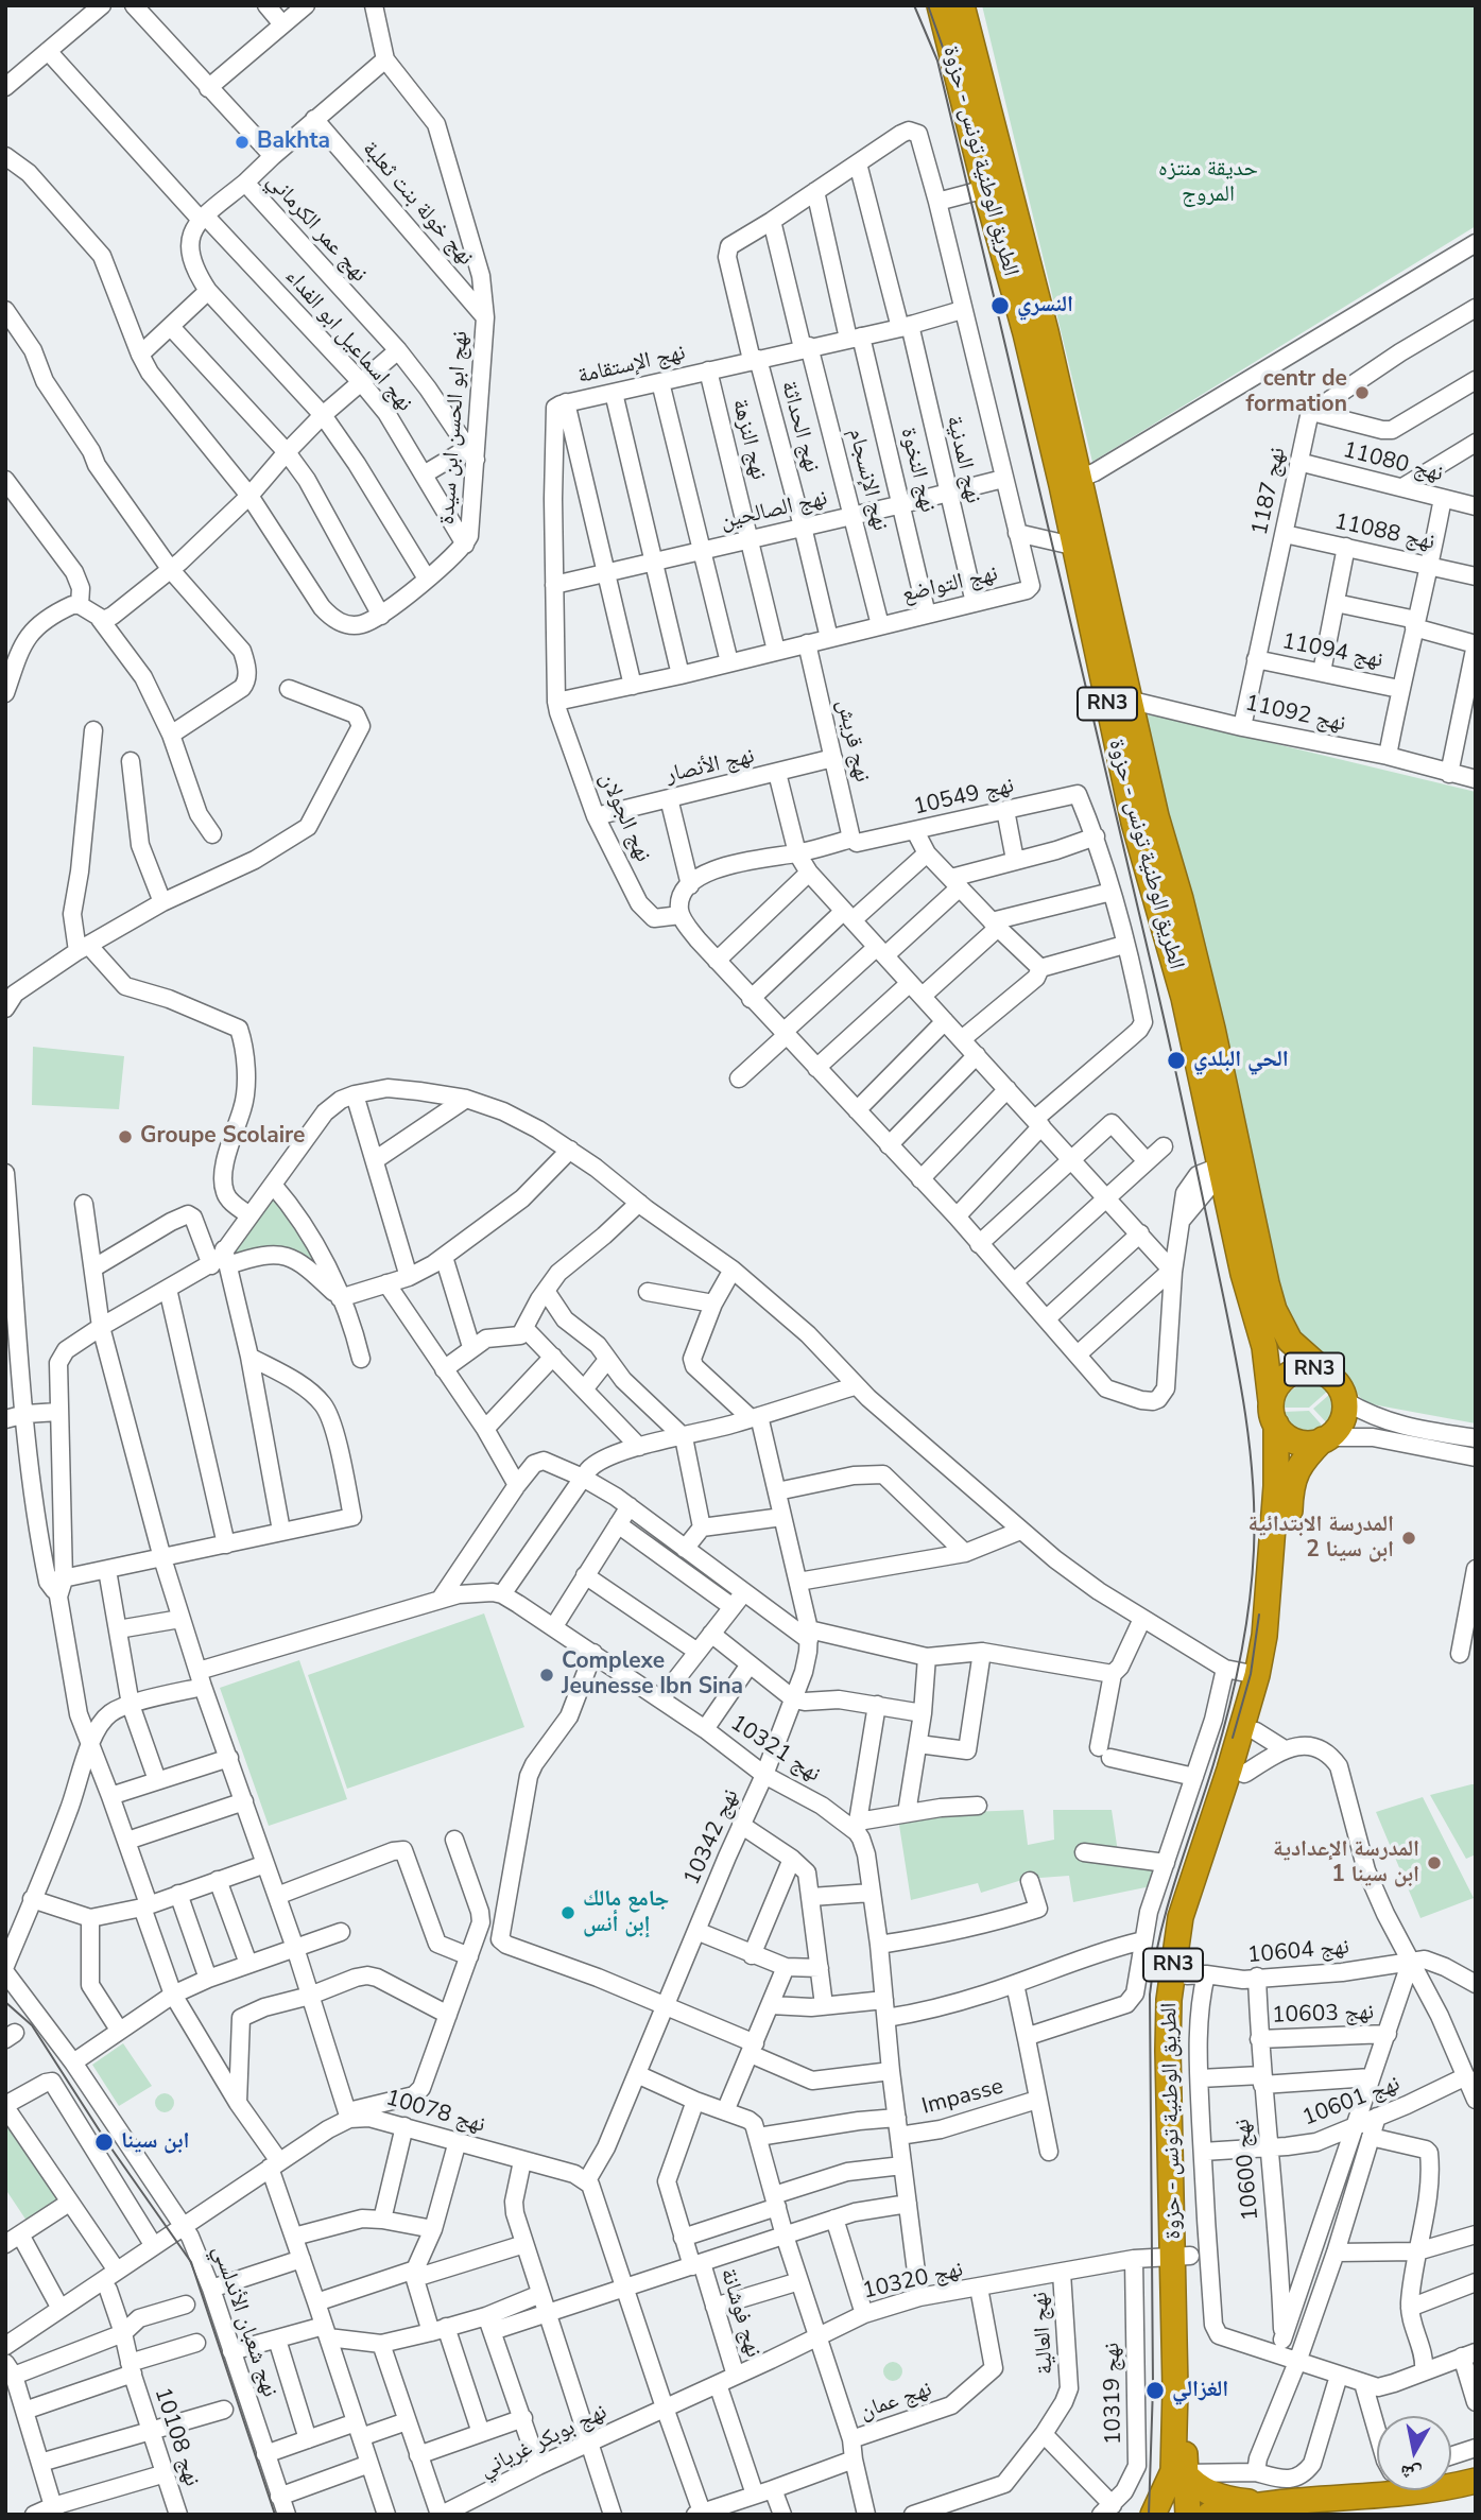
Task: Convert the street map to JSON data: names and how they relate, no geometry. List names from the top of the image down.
{
  "streets": {
    "highway": ["الطريق الوطنية تونس - حزوة", "RN3"],
    "street": [
      "نهج خولة بنت ثعلبة",
      "نهج عمر الكرماني",
      "نهج اسماعيل ابو الفداء",
      "نهج الإستقامة",
      "نهج الحداثة",
      "نهج ابو الحسن ابن سيدة",
      "نهج النزهة",
      "نهج المدنية",
      "نهج 11080",
      "نهج النخوة",
      "نهج الإنسجام",
      "نهج 1187",
      "نهج الصالحين",
      "نهج 11088",
      "نهج التواضع",
      "نهج 11094",
      "نهج 11092",
      "نهج قريش",
      "نهج الأنصار",
      "نهج 10549",
      "نهج الجولان",
      "نهج 10321",
      "نهج 10342",
      "نهج 10604",
      "نهج 10603",
      "Impasse",
      "نهج 10601",
      "نهج 10078",
      "نهج 10600",
      "نهج 10320",
      "نهج فوشانة",
      "نهج شعبان الأندلسي",
      "نهج العالية",
      "نهج 10319",
      "نهج عمان",
      "نهج 10108",
      "نهج بوبكر غرياني"
    ]
  },
  "crossings": [
    ["الطريق الوطنية تونس - حزوة", "RN3"],
    ["الطريق الوطنية تونس - حزوة", "نهج 11092"],
    ["الطريق الوطنية تونس - حزوة", "نهج 10604"],
    ["الطريق الوطنية تونس - حزوة", "نهج 10320"],
    ["نهج خولة بنت ثعلبة", "نهج ابو الحسن ابن سيدة"],
    ["نهج عمر الكرماني", "نهج ابو الحسن ابن سيدة"],
    ["نهج اسماعيل ابو الفداء", "نهج ابو الحسن ابن سيدة"],
    ["نهج الإستقامة", "نهج الحداثة"],
    ["نهج الإستقامة", "نهج النزهة"],
    ["نهج الإستقامة", "نهج المدنية"],
    ["نهج الإستقامة", "نهج النخوة"],
    ["نهج الإستقامة", "نهج الإنسجام"],
    ["نهج الإستقامة", "نهج الصالحين"],
    ["نهج الإستقامة", "نهج التواضع"],
    ["نهج الإستقامة", "نهج الجولان"],
    ["نهج الحداثة", "نهج الإنسجام"],
    ["نهج الحداثة", "نهج الصالحين"],
    ["نهج الحداثة", "نهج التواضع"],
    ["نهج النزهة", "نهج الصالحين"],
    ["نهج النزهة", "نهج التواضع"],
    ["نهج المدنية", "نهج الصالحين"],
    ["نهج المدنية", "نهج التواضع"],
    ["نهج 11080", "نهج 1187"],
    ["نهج النخوة", "نهج الصالحين"],
    ["نهج النخوة", "نهج التواضع"],
    ["نهج الإنسجام", "نهج الصالحين"],
    ["نهج الإنسجام", "نهج التواضع"],
    ["نهج 1187", "نهج 11088"],
    ["نهج 1187", "نهج 11094"],
    ["نهج 1187", "نهج 11092"],
    ["نهج الصالحين", "نهج التواضع"],
    ["نهج التواضع", "نهج قريش"],
    ["نهج التواضع", "نهج الجولان"],
    ["نهج قريش", "نهج الأنصار"],
    ["نهج قريش", "نهج 10549"],
    ["نهج الأنصار", "نهج الجولان"],
    ["نهج 10321", "نهج 10342"],
    ["نهج 10342", "نهج 10078"],
    ["نهج 10604", "نهج 10600"],
    ["نهج 10603", "نهج 10600"],
    ["نهج 10601", "نهج 10600"],
    ["نهج 10320", "نهج فوشانة"],
    ["نهج 10320", "نهج العالية"],
    ["نهج 10320", "نهج 10319"],
    ["نهج 10320", "نهج عمان"],
    ["نهج 10320", "نهج بوبكر غرياني"]
  ],
  "parks": ["حديقة منتزه المروج"],
  "places": [
    "Bakhta",
    "النسري",
    "centr de formation",
    "الحي البلدي",
    "Groupe Scolaire",
    "المدرسة الابتدائية ابن سينا 2",
    "Complexe Jeunesse Ibn Sina",
    "المدرسة الإعدادية ابن سينا 1",
    "جامع مالك إبن أنس",
    "ابن سينا",
    "الغزالي"
  ],
  "north": "bottom"
}
